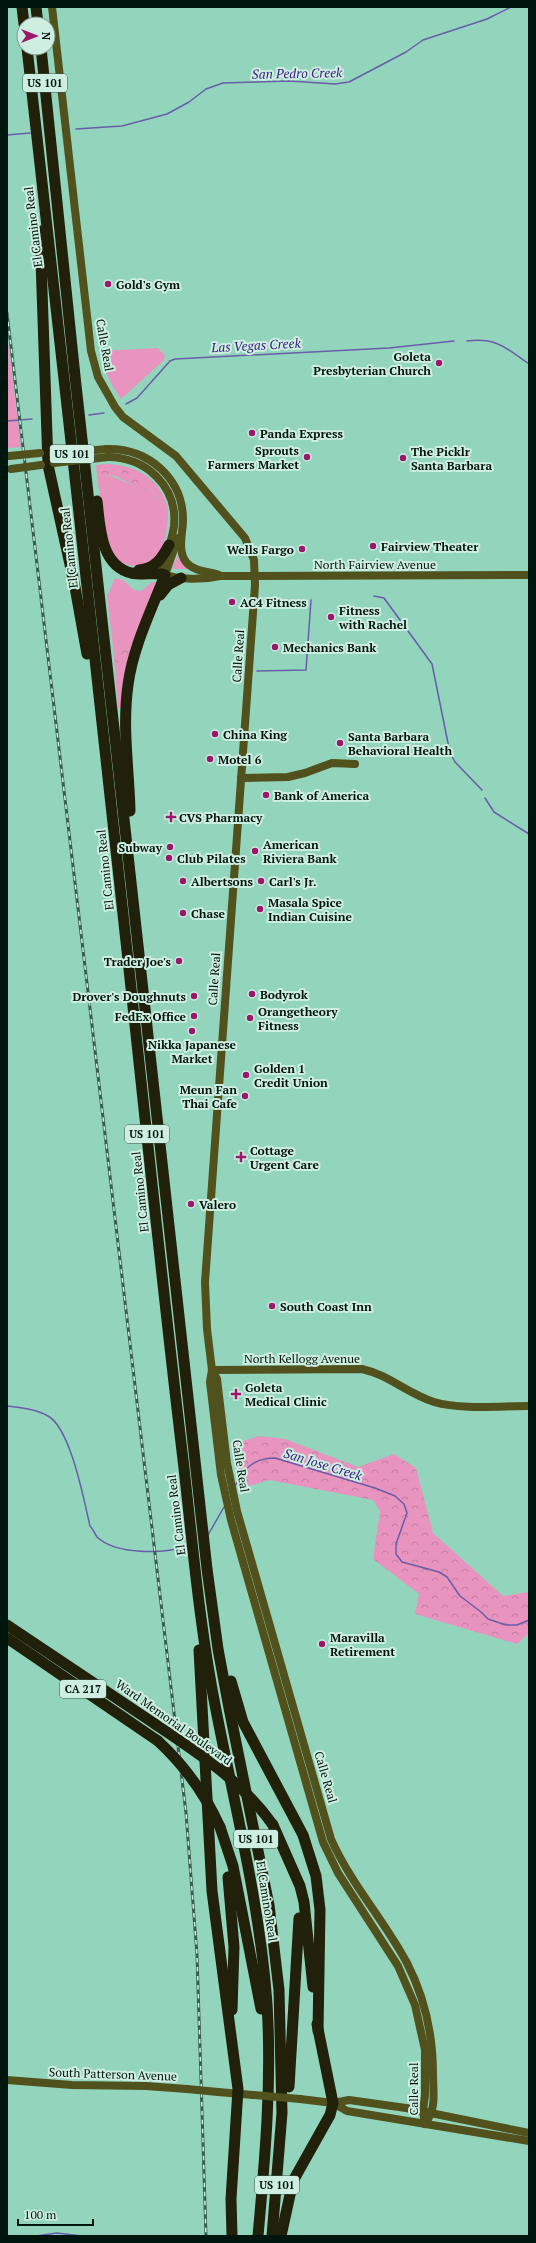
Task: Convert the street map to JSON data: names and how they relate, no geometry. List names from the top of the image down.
{
  "streets": {
    "highway": [
      "US 101",
      "El Camino Real",
      "CA 217",
      "Ward Memorial Boulevard"
    ],
    "main road": [
      "Calle Real",
      "North Fairview Avenue",
      "North Kellogg Avenue",
      "South Patterson Avenue"
    ]
  },
  "crossings": [
    ["Calle Real", "North Fairview Avenue"],
    ["Calle Real", "North Kellogg Avenue"]
  ],
  "water": ["San Pedro Creek", "Las Vegas Creek", "San Jose Creek"],
  "places": {
    "other": [
      "Gold's Gym",
      "Goleta Presbyterian Church",
      "Panda Express",
      "Sprouts Farmers Market",
      "The Picklr Santa Barbara",
      "Fairview Theater",
      "Wells Fargo",
      "AC4 Fitness",
      "Fitness with Rachel",
      "Mechanics Bank",
      "China King",
      "Santa Barbara Behavioral Health",
      "Motel 6",
      "Bank of America",
      "Subway",
      "American Riviera Bank",
      "Club Pilates",
      "Albertsons",
      "Carl's Jr.",
      "Masala Spice Indian Cuisine",
      "Chase",
      "Trader Joe's",
      "Bodyrok",
      "Drover's Doughnuts",
      "FedEx Office",
      "Orangetheory Fitness",
      "Nikka Japanese Market",
      "Golden 1 Credit Union",
      "Meun Fan Thai Cafe",
      "Valero",
      "South Coast Inn",
      "Maravilla Retirement"
    ],
    "health": ["CVS Pharmacy", "Cottage Urgent Care", "Goleta Medical Clinic"]
  },
  "scale_bar": "100 m",
  "north": "right"
}
